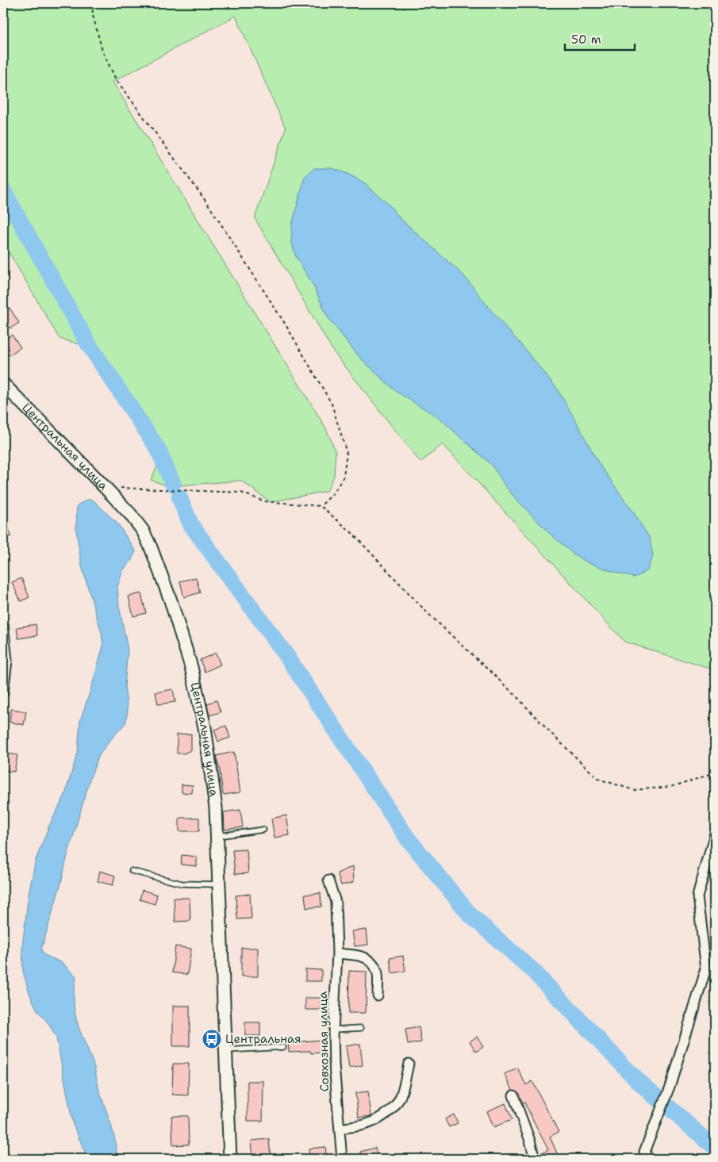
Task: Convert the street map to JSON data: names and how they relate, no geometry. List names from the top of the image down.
{
  "streets": {
    "street": ["Центральная улица", "Совхозная улица"]
  },
  "places": {
    "bus stop": ["Центральная"]
  },
  "scale_bar": "50 m"
}
